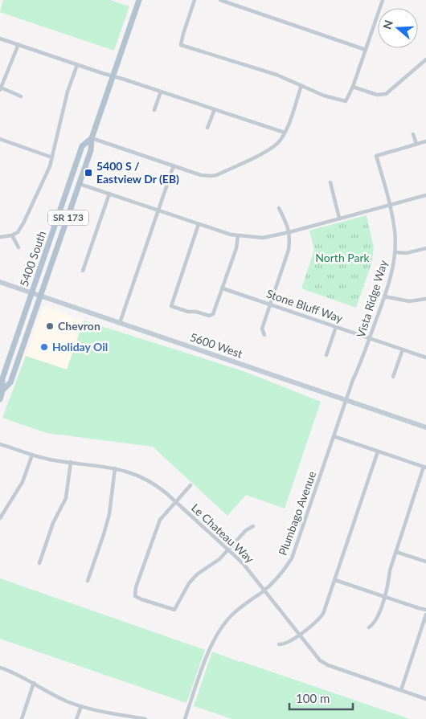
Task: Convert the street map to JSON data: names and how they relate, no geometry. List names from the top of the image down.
{
  "streets": {
    "main road": ["SR 173", "5400 South", "5600 West"],
    "street": [
      "Vista Ridge Way",
      "Stone Bluff Way",
      "Plumbago Avenue",
      "Le Chateau Way"
    ]
  },
  "crossings": [
    ["5400 South", "5600 West"],
    ["Vista Ridge Way", "Stone Bluff Way"],
    ["Vista Ridge Way", "5600 West"],
    ["Vista Ridge Way", "Plumbago Avenue"],
    ["5600 West", "Plumbago Avenue"],
    ["Plumbago Avenue", "Le Chateau Way"]
  ],
  "parks": ["North Park"],
  "places": {
    "transit": ["5400 S / Eastview Dr (EB)"],
    "other": ["Chevron", "Holiday Oil"]
  },
  "scale_bar": "100 m",
  "north": "left"
}
